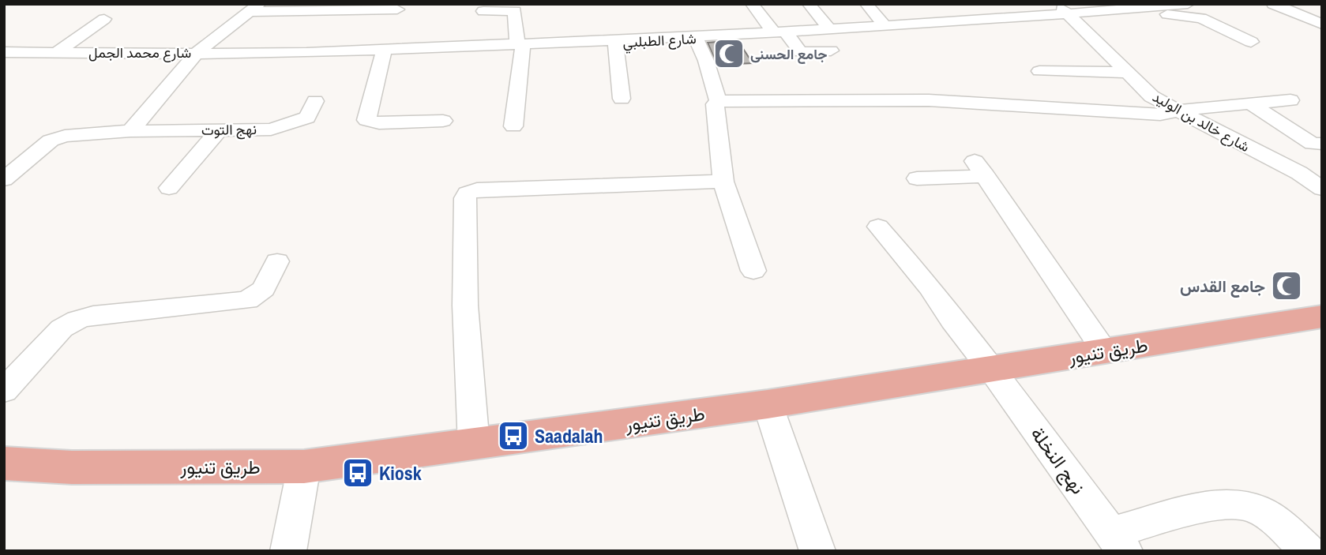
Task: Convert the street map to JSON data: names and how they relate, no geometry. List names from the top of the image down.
{
  "streets": {
    "main road": ["طريق تنيور"],
    "street": [
      "شارع الطبلبي",
      "شارع محمد الجمل",
      "شارع خالد بن الوليد",
      "نهج التوت",
      "نهج النخلة"
    ]
  },
  "crossings": [
    ["شارع الطبلبي", "شارع محمد الجمل"],
    ["شارع الطبلبي", "شارع خالد بن الوليد"],
    ["طريق تنيور", "نهج النخلة"]
  ],
  "places": {
    "mosque": ["جامع الحسنى", "جامع القدس"],
    "bus stop": ["Saadalah", "Kiosk"]
  }
}
